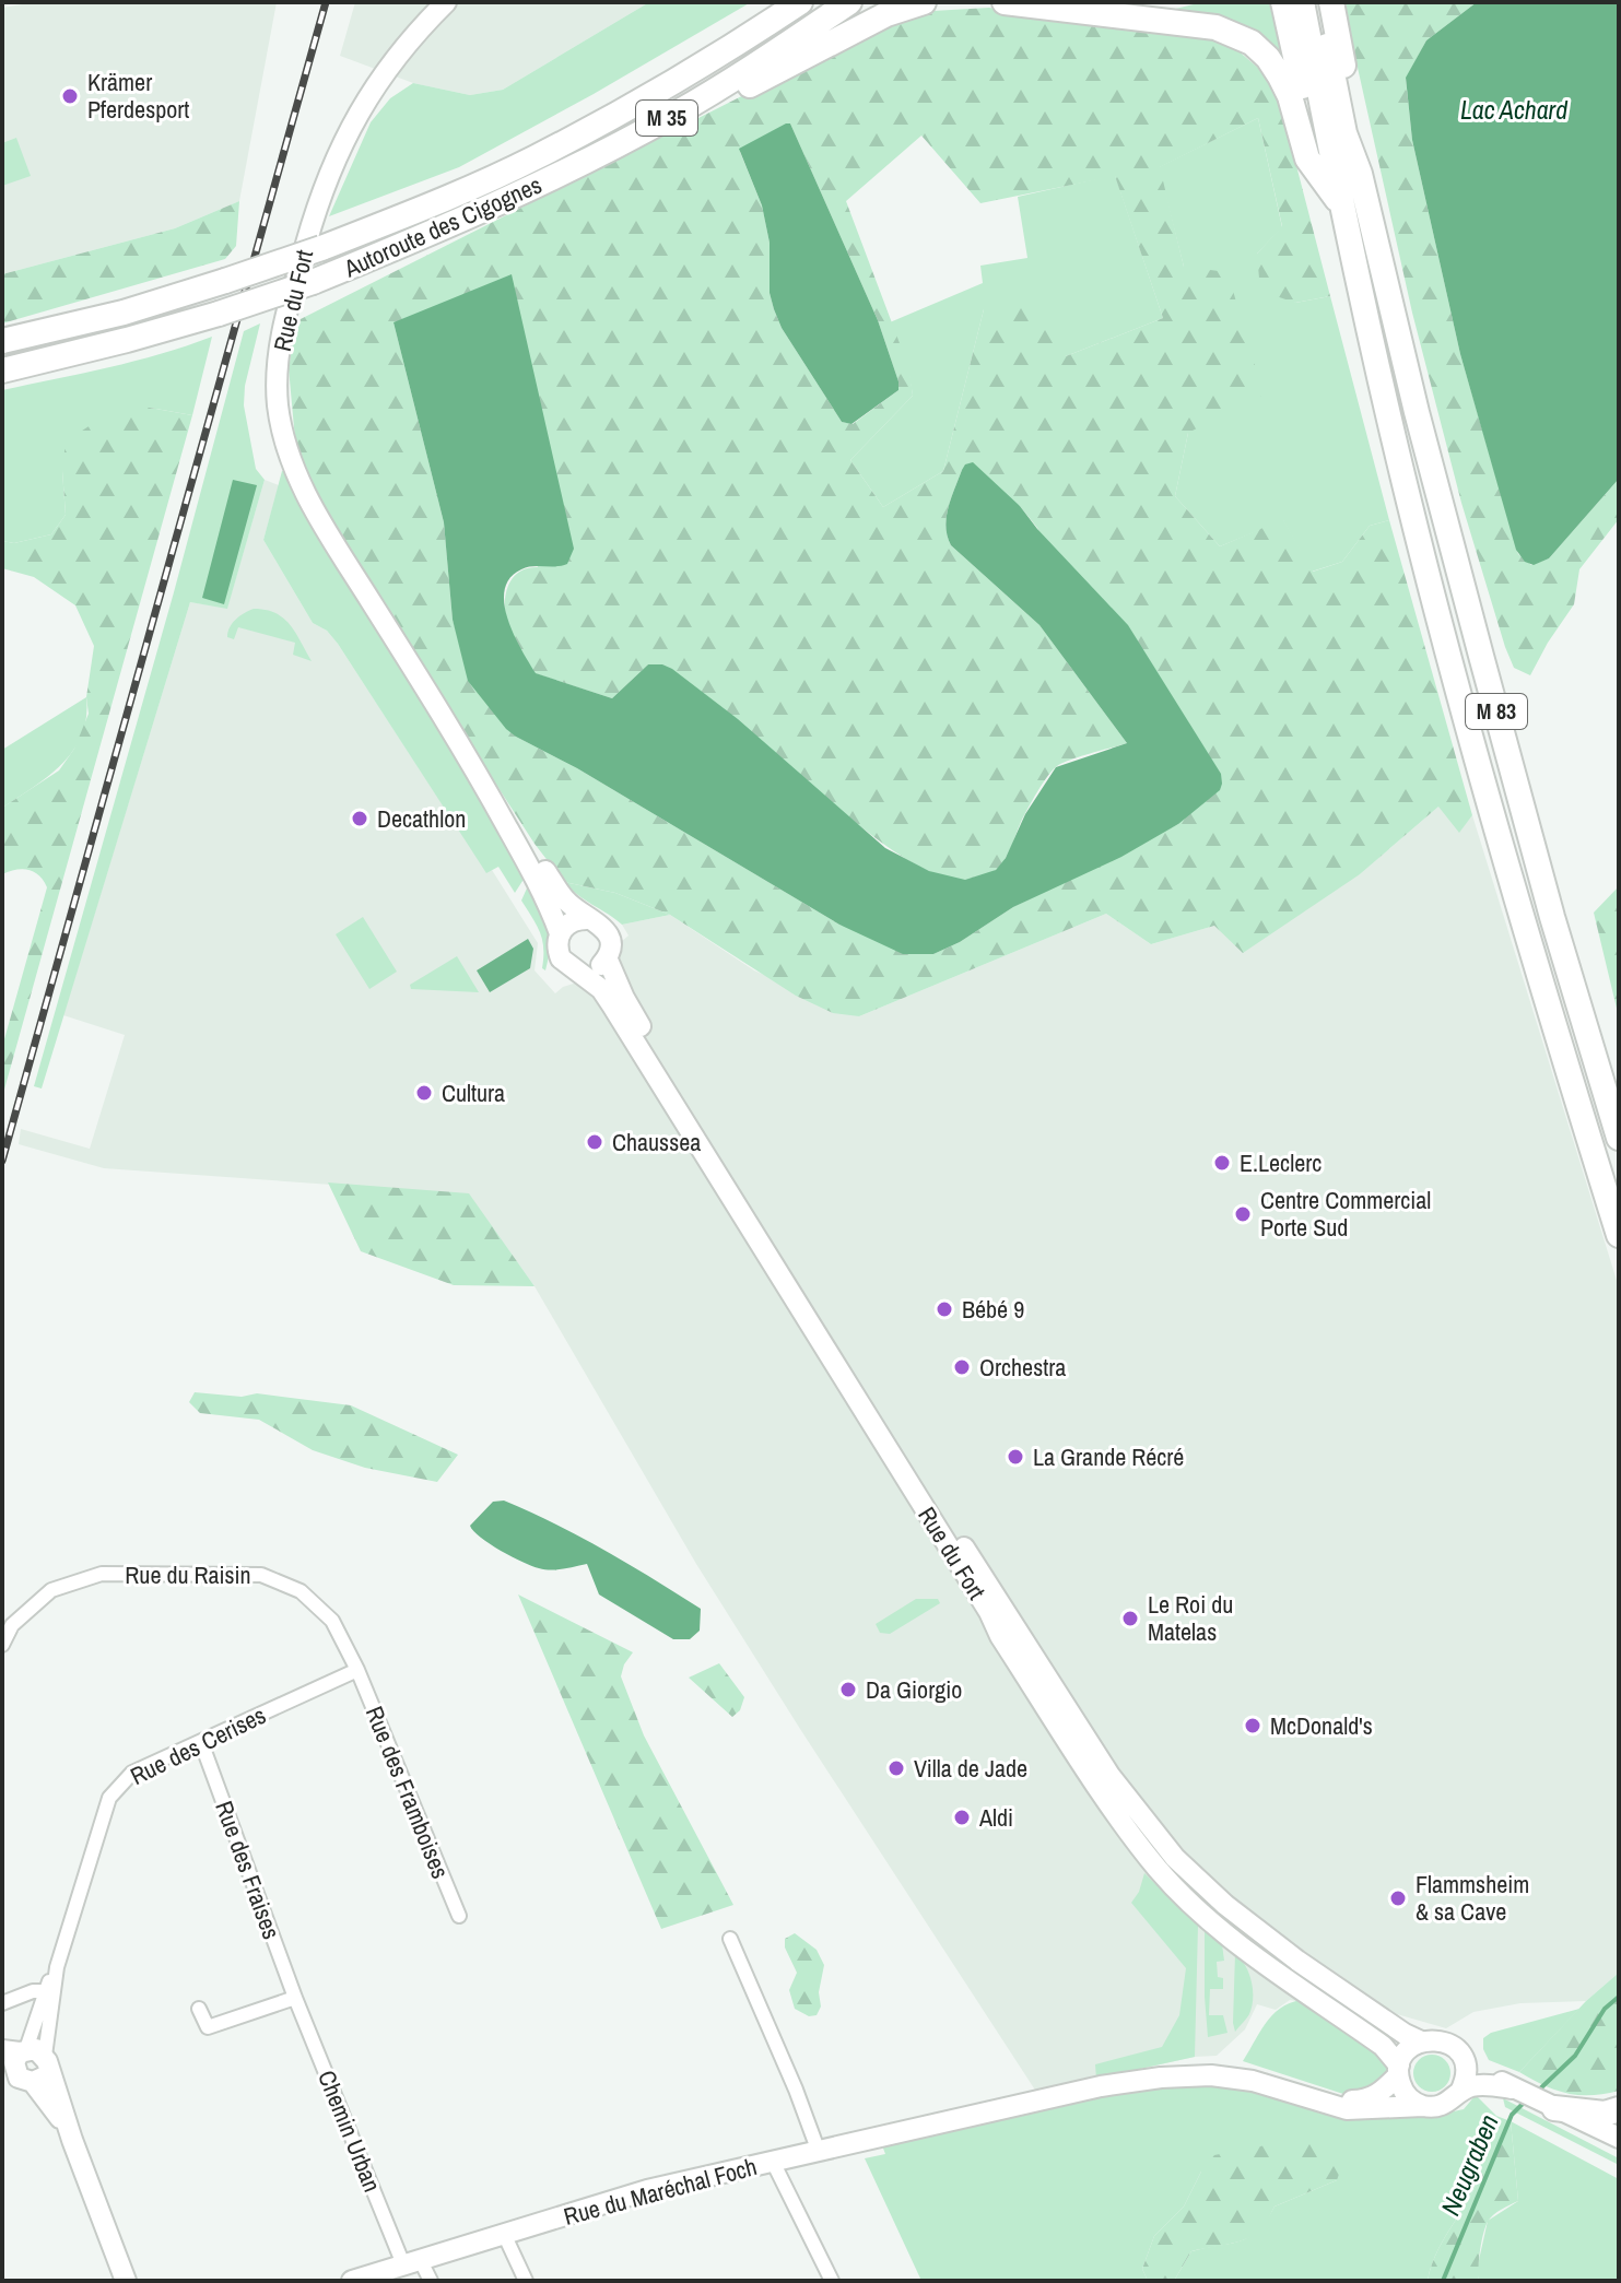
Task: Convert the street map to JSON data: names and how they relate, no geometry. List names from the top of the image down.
{
  "streets": {
    "highway": ["M 35", "Autoroute des Cigognes", "M 83"],
    "main road": ["Rue du Fort", "Rue du Maréchal Foch"],
    "street": [
      "Rue du Raisin",
      "Rue des Cerises",
      "Rue des Framboises",
      "Rue des Fraises",
      "Chemin Urban"
    ]
  },
  "crossings": [
    ["Rue du Fort", "Rue du Maréchal Foch"],
    ["Rue du Raisin", "Rue des Cerises"],
    ["Rue du Raisin", "Rue des Framboises"],
    ["Rue des Cerises", "Rue des Framboises"],
    ["Rue des Cerises", "Rue des Fraises"],
    ["Rue des Fraises", "Chemin Urban"],
    ["Chemin Urban", "Rue du Maréchal Foch"]
  ],
  "water": ["Lac Achard", "Neugraben"],
  "places": [
    "Krämer Pferdesport",
    "Decathlon",
    "Cultura",
    "Chaussea",
    "E.Leclerc",
    "Centre Commercial Porte Sud",
    "Bébé 9",
    "Orchestra",
    "La Grande Récré",
    "Le Roi du Matelas",
    "Da Giorgio",
    "McDonald's",
    "Villa de Jade",
    "Aldi",
    "Flammsheim & sa Cave"
  ]
}
